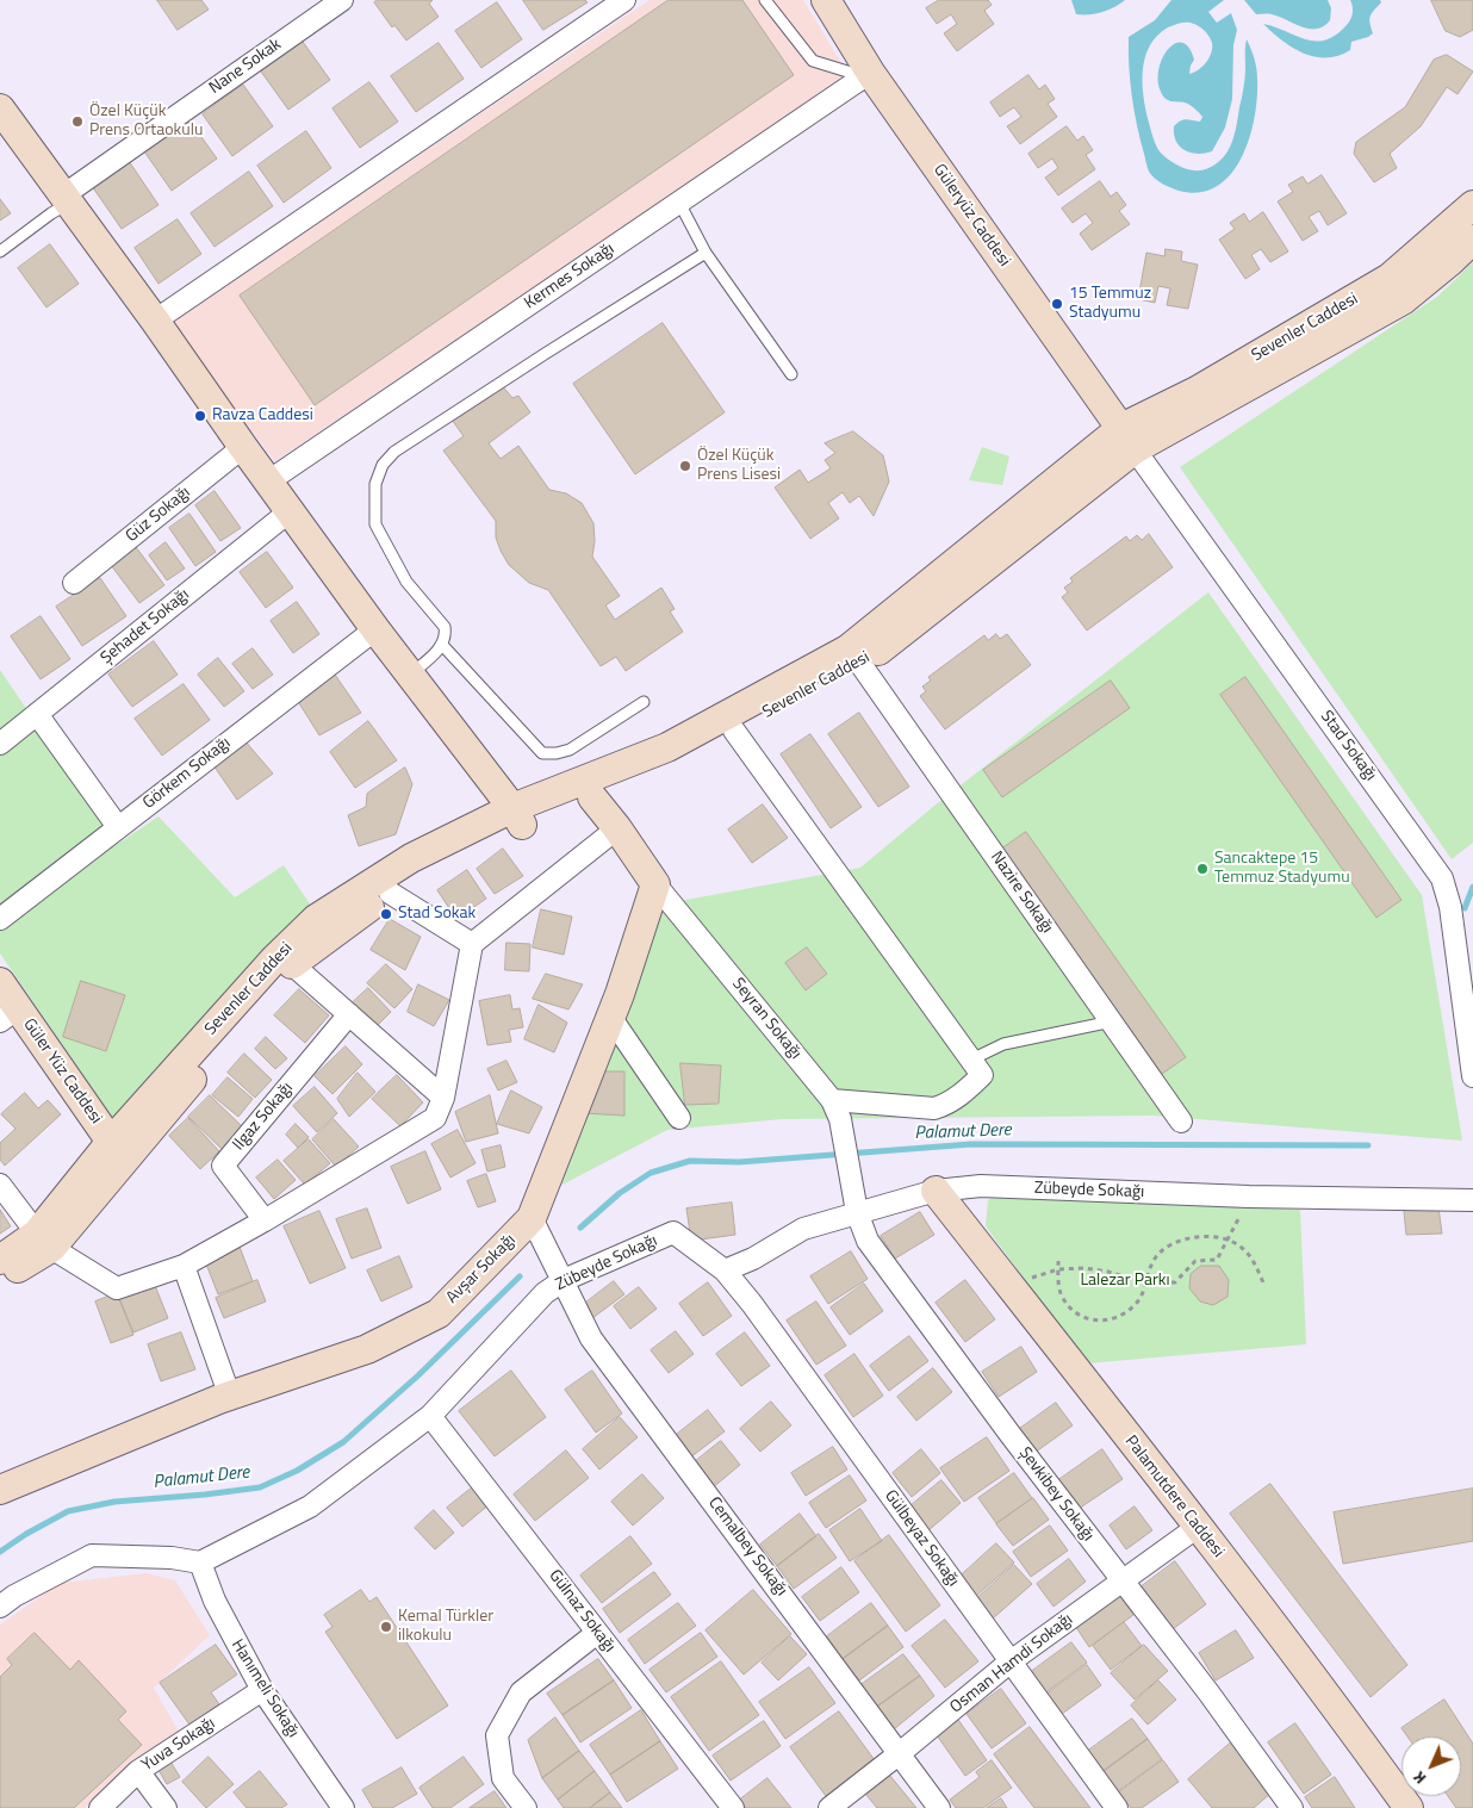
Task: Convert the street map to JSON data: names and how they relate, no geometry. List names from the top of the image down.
{
  "streets": {
    "main road": [
      "Güleryüz Caddesi",
      "Sevenler Caddesi",
      "Güler Yüz Caddesi",
      "Avşar Sokağı",
      "Palamutdere Caddesi"
    ],
    "street": [
      "Nane Sokak",
      "Kermes Sokağı",
      "Güz Sokağı",
      "Şehadet Sokağı",
      "Stad Sokağı",
      "Görkem Sokağı",
      "Nazire Sokağı",
      "Seyran Sokağı",
      "Ilgaz Sokağı",
      "Zübeyde Sokağı",
      "Şevkibey Sokağı",
      "Gülbeyaz Sokağı",
      "Cemalbey Sokağı",
      "Gülnaz Sokağı",
      "Osman Hamdi Sokağı",
      "Hanımeli Sokağı",
      "Yuva Sokağı"
    ]
  },
  "crossings": [
    ["Güleryüz Caddesi", "Kermes Sokağı"],
    ["Güleryüz Caddesi", "Sevenler Caddesi"],
    ["Güleryüz Caddesi", "Stad Sokağı"],
    ["Sevenler Caddesi", "Stad Sokağı"],
    ["Sevenler Caddesi", "Nazire Sokağı"],
    ["Sevenler Caddesi", "Güler Yüz Caddesi"],
    ["Seyran Sokağı", "Avşar Sokağı"],
    ["Seyran Sokağı", "Şevkibey Sokağı"],
    ["Zübeyde Sokağı", "Şevkibey Sokağı"],
    ["Zübeyde Sokağı", "Palamutdere Caddesi"],
    ["Zübeyde Sokağı", "Gülbeyaz Sokağı"],
    ["Zübeyde Sokağı", "Cemalbey Sokağı"],
    ["Zübeyde Sokağı", "Gülnaz Sokağı"],
    ["Zübeyde Sokağı", "Hanımeli Sokağı"],
    ["Avşar Sokağı", "Cemalbey Sokağı"],
    ["Şevkibey Sokağı", "Osman Hamdi Sokağı"],
    ["Palamutdere Caddesi", "Osman Hamdi Sokağı"],
    ["Gülbeyaz Sokağı", "Osman Hamdi Sokağı"],
    ["Cemalbey Sokağı", "Osman Hamdi Sokağı"],
    ["Hanımeli Sokağı", "Yuva Sokağı"]
  ],
  "water": ["Palamut Dere"],
  "parks": ["Lalezar Parkı"],
  "places": [
    "Özel Küçük Prens Ortaokulu",
    "15 Temmuz Stadyumu",
    "Ravza Caddesi",
    "Özel Küçük Prens Lisesi",
    "Sancaktepe 15 Temmuz Stadyumu",
    "Stad Sokak",
    "Kemal Türkler ilkokulu"
  ],
  "north": "bottom left"
}
